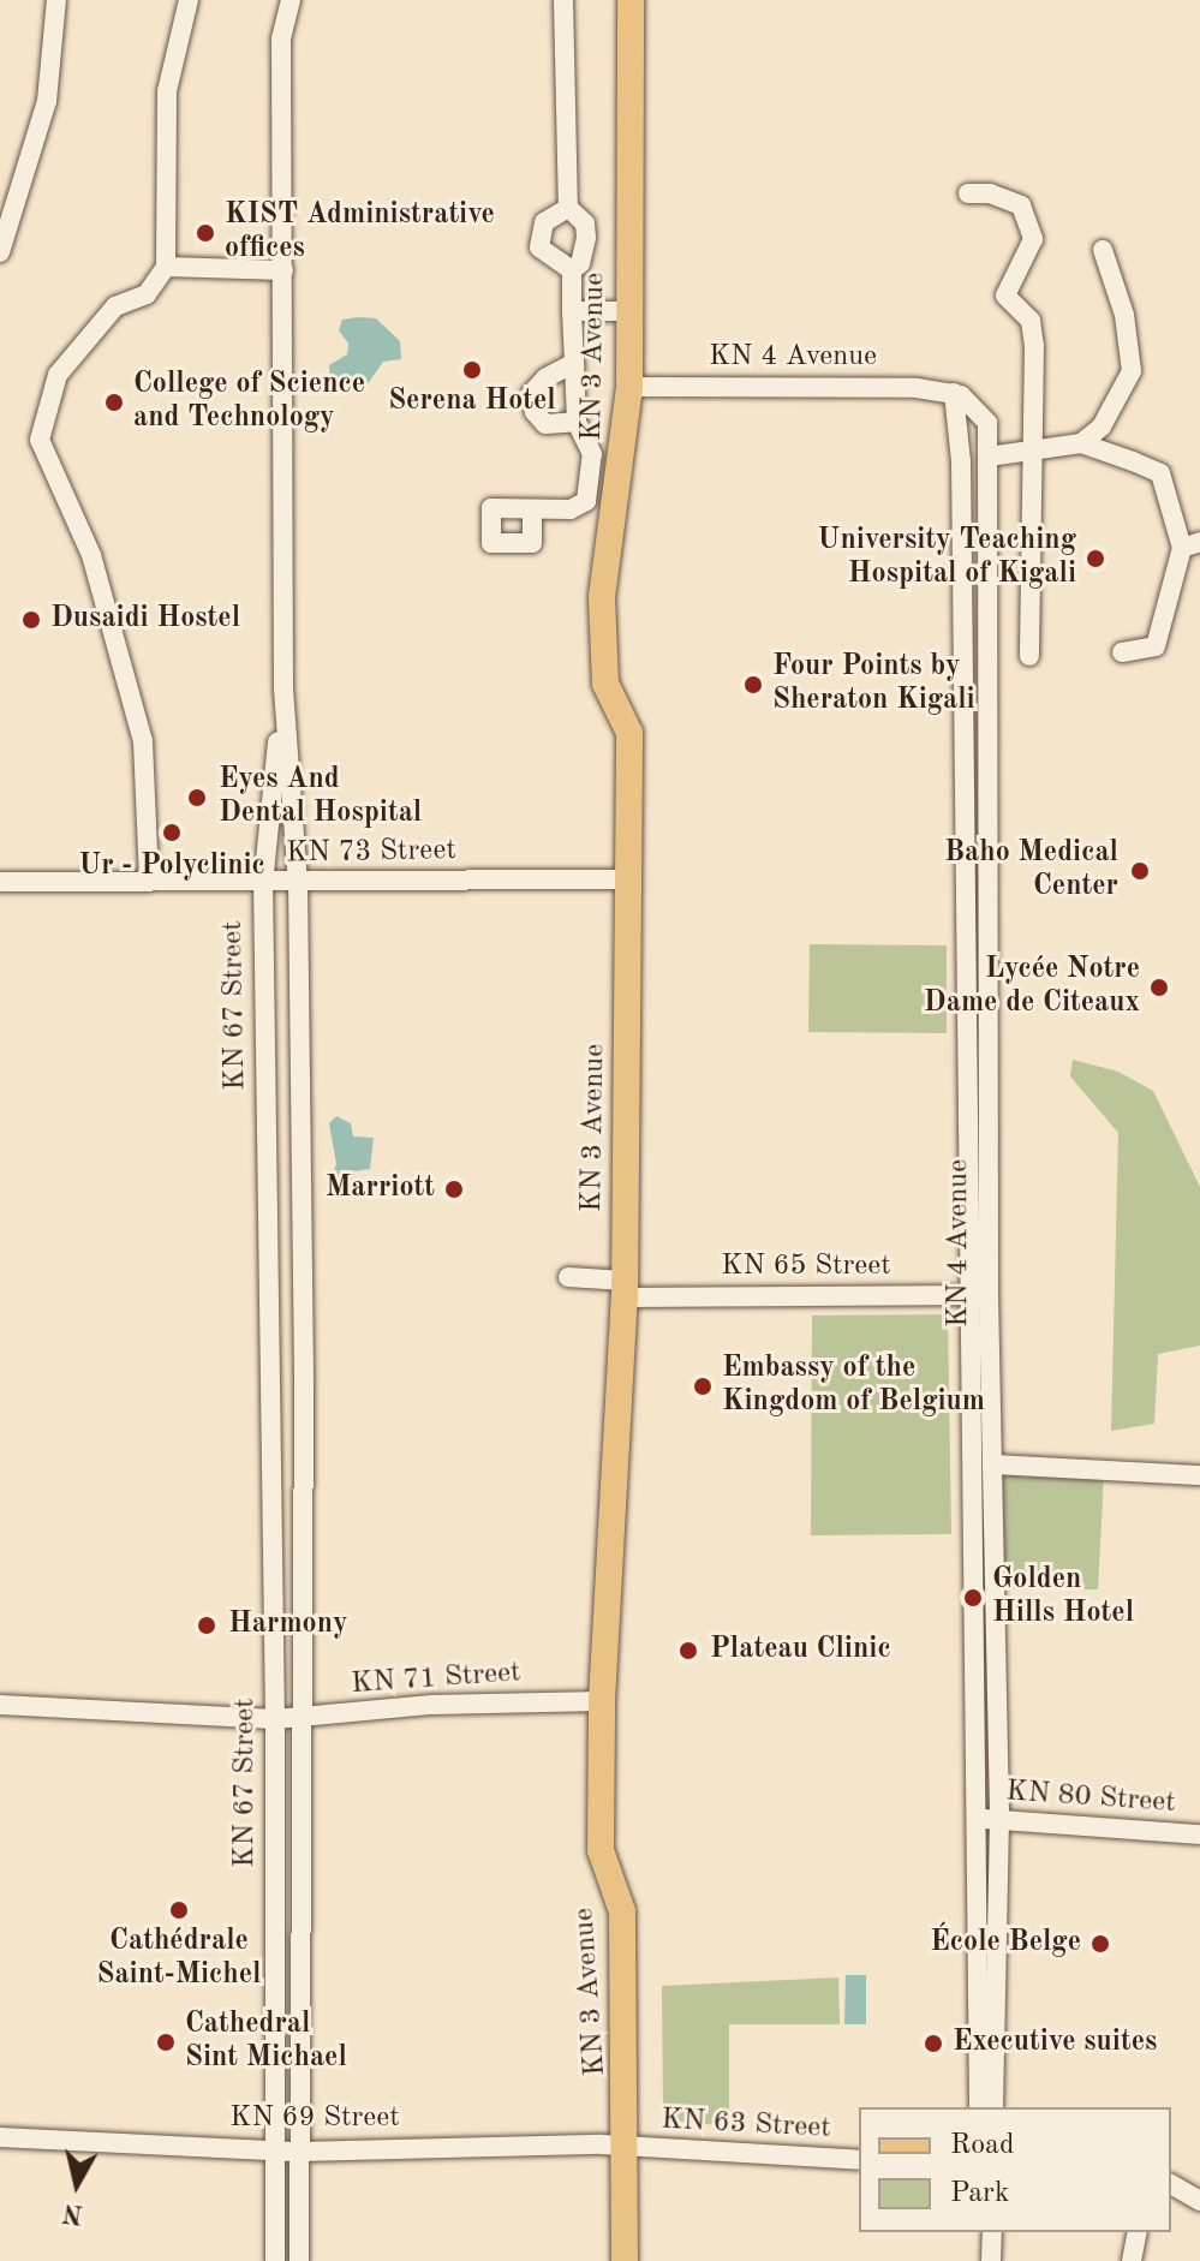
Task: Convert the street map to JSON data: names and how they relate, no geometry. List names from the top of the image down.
{
  "streets": {
    "main road": ["KN 3 Avenue"],
    "street": [
      "KN 4 Avenue",
      "KN 73 Street",
      "KN 67 Street",
      "KN 65 Street",
      "KN 71 Street",
      "KN 80 Street",
      "KN 69 Street",
      "KN 63 Street"
    ]
  },
  "crossings": [
    ["KN 3 Avenue", "KN 4 Avenue"],
    ["KN 3 Avenue", "KN 73 Street"],
    ["KN 3 Avenue", "KN 65 Street"],
    ["KN 3 Avenue", "KN 71 Street"],
    ["KN 3 Avenue", "KN 69 Street"],
    ["KN 3 Avenue", "KN 63 Street"],
    ["KN 4 Avenue", "KN 65 Street"],
    ["KN 4 Avenue", "KN 80 Street"],
    ["KN 73 Street", "KN 67 Street"],
    ["KN 67 Street", "KN 71 Street"],
    ["KN 67 Street", "KN 69 Street"],
    ["KN 69 Street", "KN 63 Street"]
  ],
  "places": [
    "KIST Administrative offices",
    "Serena Hotel",
    "College of Science and Technology",
    "University Teaching Hospital of Kigali",
    "Dusaidi Hostel",
    "Four Points by Sheraton Kigali",
    "Eyes And Dental Hospital",
    "Ur - Polyclinic",
    "Baho Medical Center",
    "Lycée Notre Dame de Citeaux",
    "Marriott",
    "Embassy of the Kingdom of Belgium",
    "Golden Hills Hotel",
    "Harmony",
    "Plateau Clinic",
    "Cathédrale Saint-Michel",
    "École Belge",
    "Cathedral Sint Michael",
    "Executive suites"
  ],
  "legend": ["Road", "Park"],
  "north": "bottom"
}
